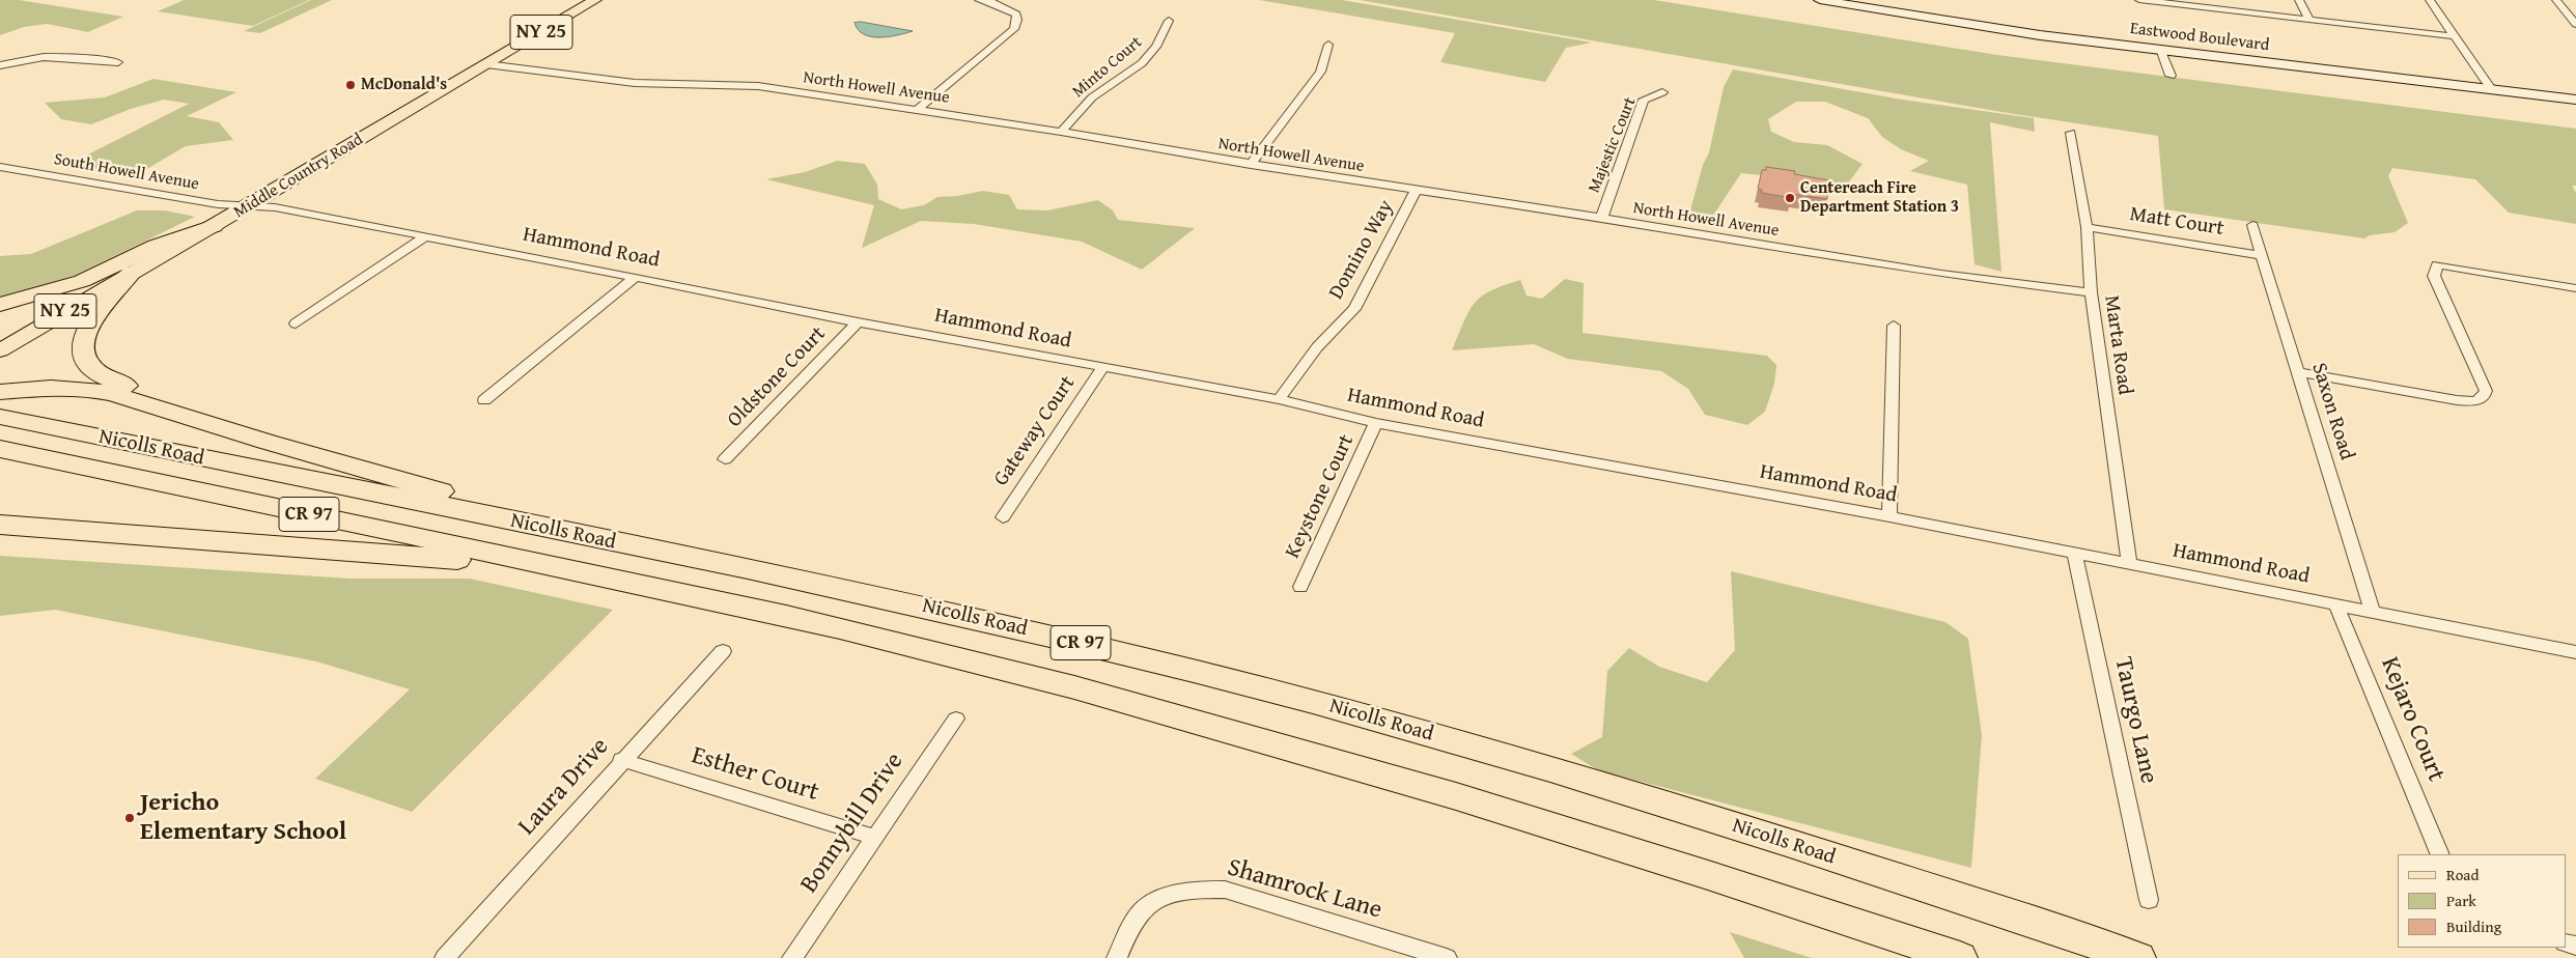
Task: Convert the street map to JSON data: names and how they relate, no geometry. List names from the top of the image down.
{
  "streets": {
    "highway": ["Nicolls Road", "CR 97"],
    "main road": ["NY 25", "Middle Country Road"],
    "street": [
      "Eastwood Boulevard",
      "Minto Court",
      "North Howell Avenue",
      "Majestic Court",
      "South Howell Avenue",
      "Matt Court",
      "Hammond Road",
      "Domino Way",
      "Marta Road",
      "Oldstone Court",
      "Saxon Road",
      "Gateway Court",
      "Keystone Court",
      "Kejaro Court",
      "Taurgo Lane",
      "Esther Court",
      "Laura Drive",
      "Bonnybill Drive",
      "Shamrock Lane"
    ]
  },
  "crossings": [
    ["Minto Court", "North Howell Avenue"],
    ["North Howell Avenue", "Majestic Court"],
    ["North Howell Avenue", "Middle Country Road"],
    ["North Howell Avenue", "Domino Way"],
    ["North Howell Avenue", "Marta Road"],
    ["South Howell Avenue", "Middle Country Road"],
    ["South Howell Avenue", "Hammond Road"],
    ["Middle Country Road", "Hammond Road"],
    ["Matt Court", "Marta Road"],
    ["Matt Court", "Saxon Road"],
    ["Hammond Road", "Domino Way"],
    ["Hammond Road", "Marta Road"],
    ["Hammond Road", "Oldstone Court"],
    ["Hammond Road", "Saxon Road"],
    ["Hammond Road", "Gateway Court"],
    ["Hammond Road", "Keystone Court"],
    ["Hammond Road", "Kejaro Court"],
    ["Hammond Road", "Taurgo Lane"],
    ["Esther Court", "Laura Drive"],
    ["Esther Court", "Bonnybill Drive"]
  ],
  "places": ["McDonald's", "Centereach Fire Department Station 3", "Jericho Elementary School"],
  "legend": ["Road", "Park", "Building"]
}
